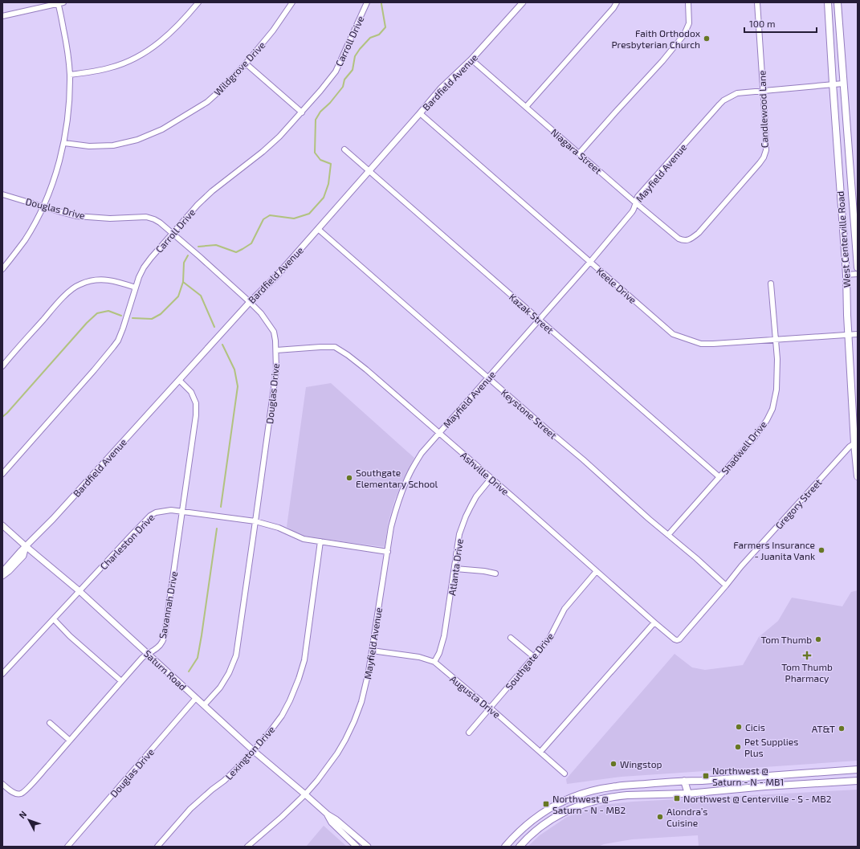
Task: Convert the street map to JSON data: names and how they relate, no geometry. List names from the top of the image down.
{
  "streets": {
    "main road": ["West Centerville Road"],
    "street": [
      "Carroll Drive",
      "Wildgrove Drive",
      "Bardfield Avenue",
      "Candlewood Lane",
      "Niagara Street",
      "Mayfield Avenue",
      "Douglas Drive",
      "Keele Drive",
      "Kazak Street",
      "Keystone Street",
      "Shadwell Drive",
      "Ashville Drive",
      "Gregory Street",
      "Charleston Drive",
      "Atlanta Drive",
      "Savannah Drive",
      "Southgate Drive",
      "Saturn Road",
      "Augusta Drive",
      "Lexington Drive"
    ]
  },
  "crossings": [
    ["Carroll Drive", "Douglas Drive"],
    ["Bardfield Avenue", "Niagara Street"],
    ["Bardfield Avenue", "Douglas Drive"],
    ["Bardfield Avenue", "Keele Drive"],
    ["Bardfield Avenue", "Kazak Street"],
    ["Bardfield Avenue", "Keystone Street"],
    ["Bardfield Avenue", "Savannah Drive"],
    ["Bardfield Avenue", "Saturn Road"],
    ["Candlewood Lane", "Niagara Street"],
    ["Candlewood Lane", "Mayfield Avenue"],
    ["Niagara Street", "Mayfield Avenue"],
    ["Mayfield Avenue", "West Centerville Road"],
    ["Mayfield Avenue", "Keele Drive"],
    ["Mayfield Avenue", "Kazak Street"],
    ["Mayfield Avenue", "Keystone Street"],
    ["Mayfield Avenue", "Ashville Drive"],
    ["Mayfield Avenue", "Charleston Drive"],
    ["Mayfield Avenue", "Saturn Road"],
    ["Mayfield Avenue", "Augusta Drive"],
    ["Douglas Drive", "Ashville Drive"],
    ["Douglas Drive", "Charleston Drive"],
    ["Douglas Drive", "Saturn Road"],
    ["West Centerville Road", "Keele Drive"],
    ["West Centerville Road", "Gregory Street"],
    ["Keele Drive", "Shadwell Drive"],
    ["Kazak Street", "Shadwell Drive"],
    ["Keystone Street", "Shadwell Drive"],
    ["Keystone Street", "Gregory Street"],
    ["Ashville Drive", "Gregory Street"],
    ["Ashville Drive", "Atlanta Drive"],
    ["Ashville Drive", "Southgate Drive"],
    ["Charleston Drive", "Savannah Drive"],
    ["Charleston Drive", "Saturn Road"],
    ["Charleston Drive", "Lexington Drive"],
    ["Atlanta Drive", "Augusta Drive"],
    ["Savannah Drive", "Saturn Road"],
    ["Southgate Drive", "Augusta Drive"],
    ["Saturn Road", "Lexington Drive"]
  ],
  "places": {
    "other": [
      "Faith Orthodox Presbyterian Church",
      "Southgate Elementary School",
      "Farmers Insurance - Juanita Vank",
      "Tom Thumb",
      "Cicis",
      "AT&T",
      "Pet Supplies Plus",
      "Wingstop",
      "Alondra’s Cuisine"
    ],
    "health": ["Tom Thumb Pharmacy"],
    "transit": ["Northwest @ Saturn - N - MB1", "Northwest @ Centerville - S - MB2", "Northwest @ Saturn - N - MB2"]
  },
  "scale_bar": "100 m",
  "north": "top left"
}
